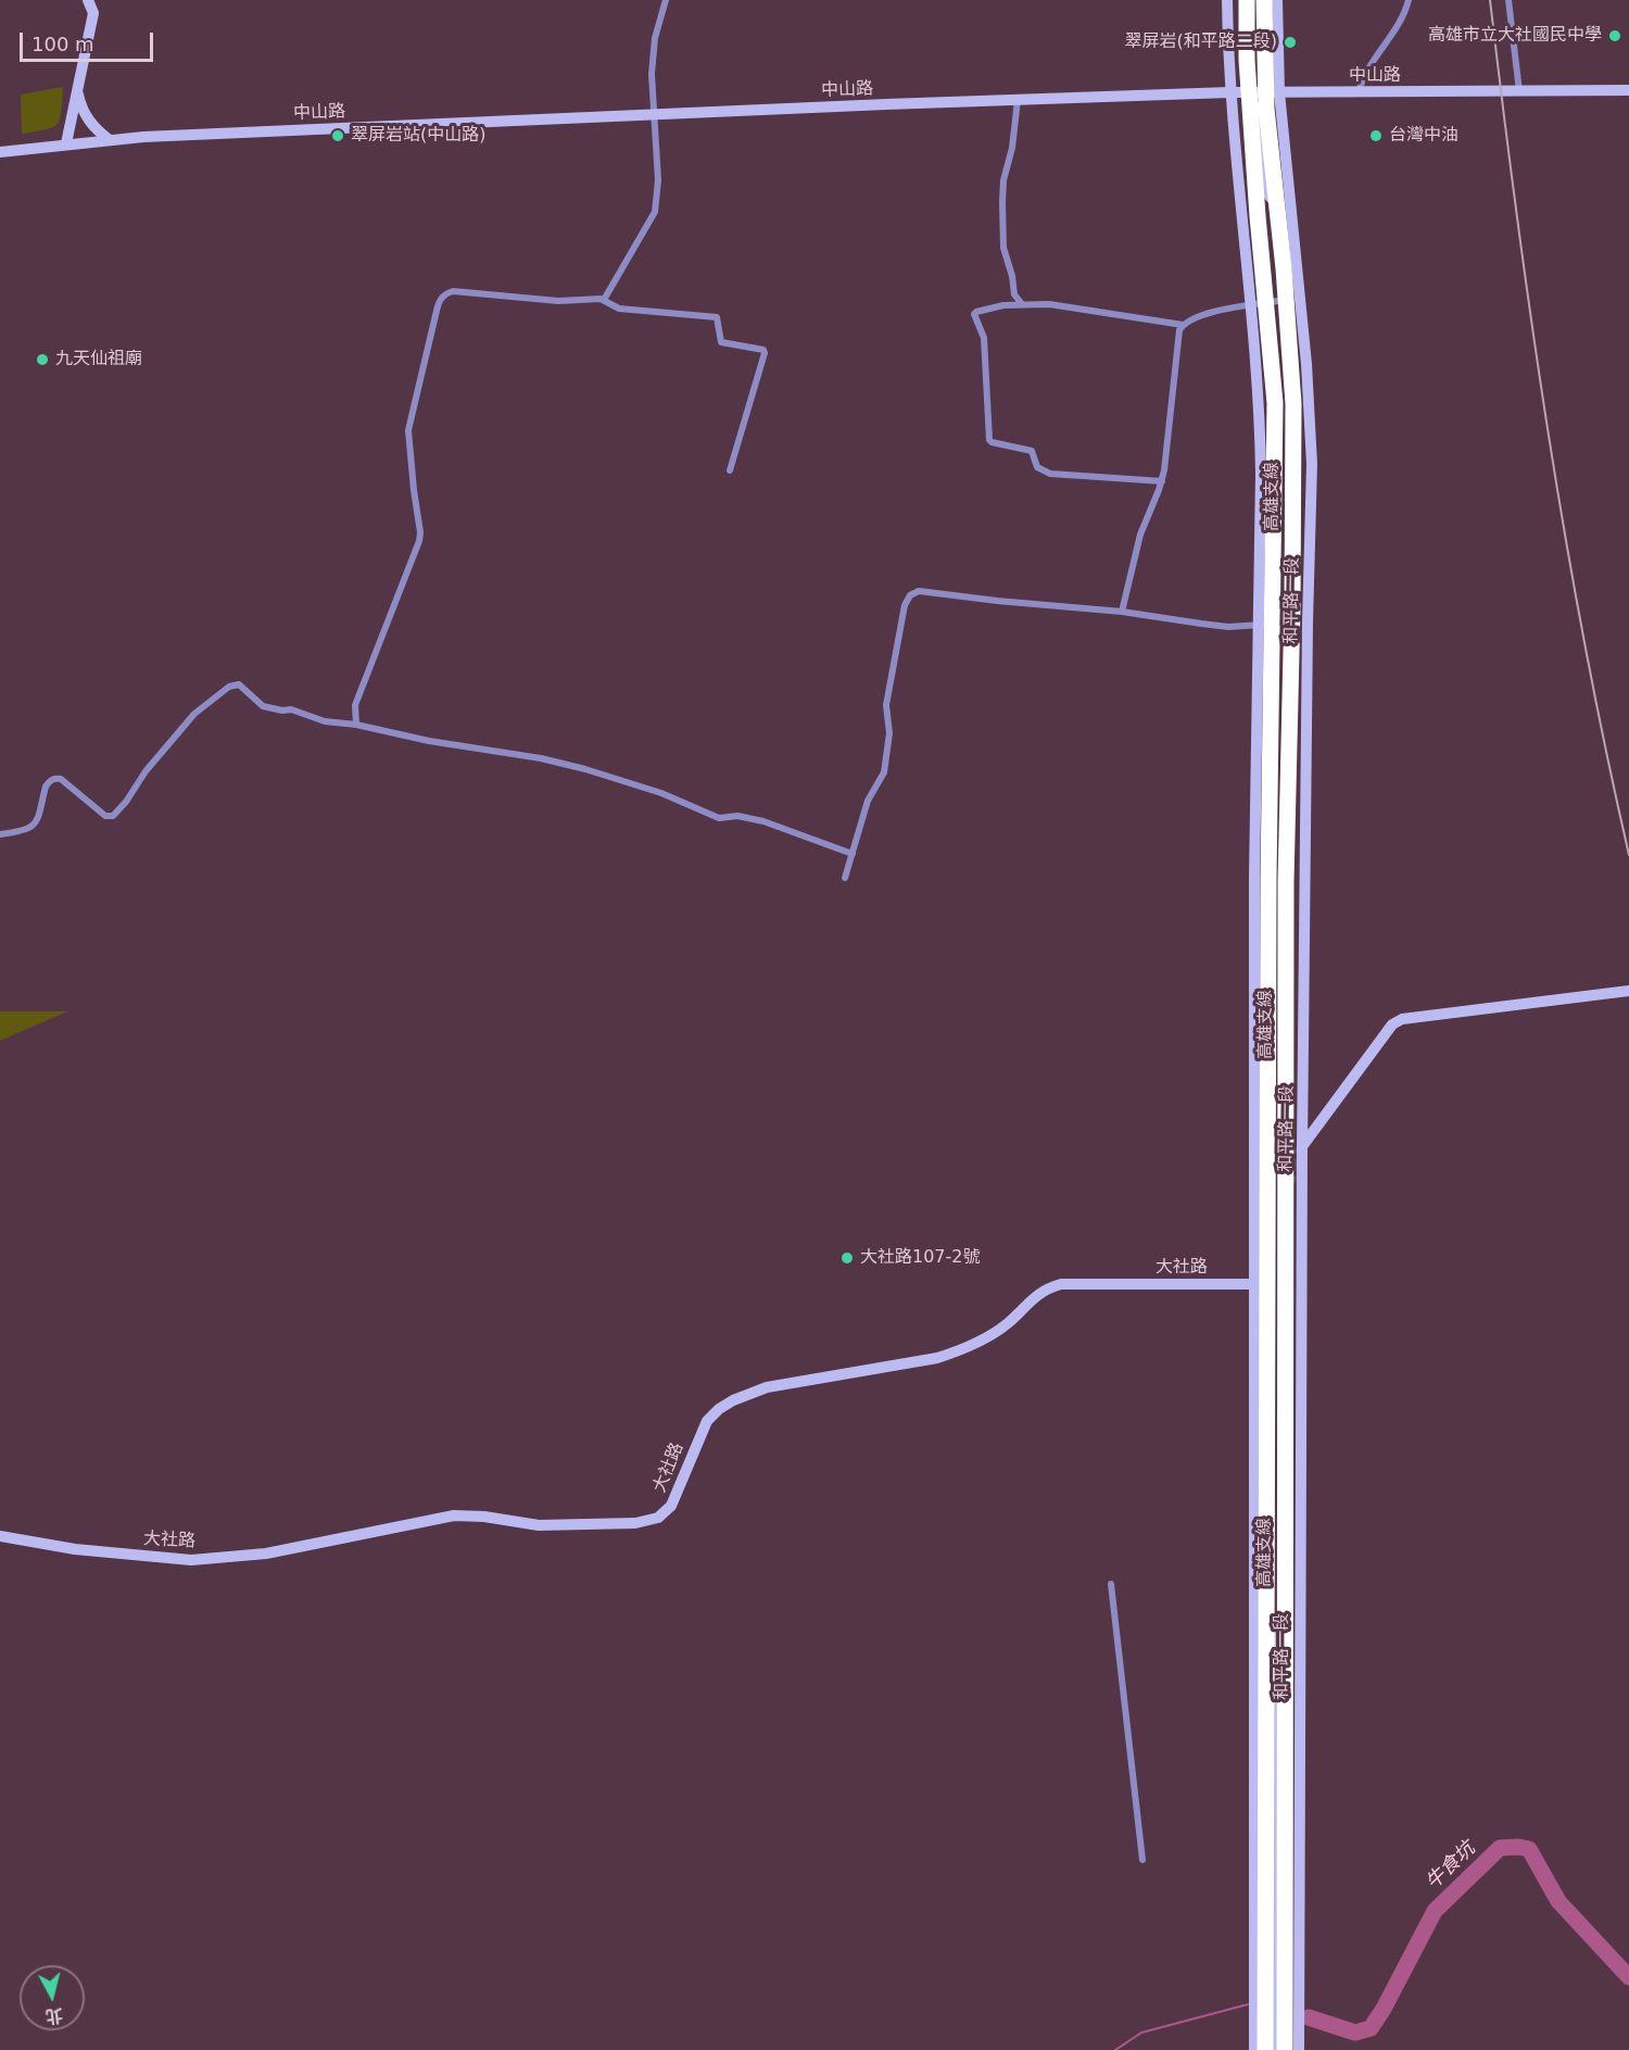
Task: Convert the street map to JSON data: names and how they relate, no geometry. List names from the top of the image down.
{
  "streets": {
    "highway": ["高雄支線"],
    "street": ["中山路", "和平路一段", "大社路"]
  },
  "crossings": [
    ["中山路", "和平路一段"],
    ["和平路一段", "大社路"]
  ],
  "water": ["牛食坑"],
  "places": [
    "高雄市立大社國民中學",
    "翠屏岩(和平路二段)",
    "翠屏岩站(中山路)",
    "台灣中油",
    "九天仙祖廟",
    "大社路107-2號"
  ],
  "scale_bar": "100 m",
  "north": "bottom"
}
